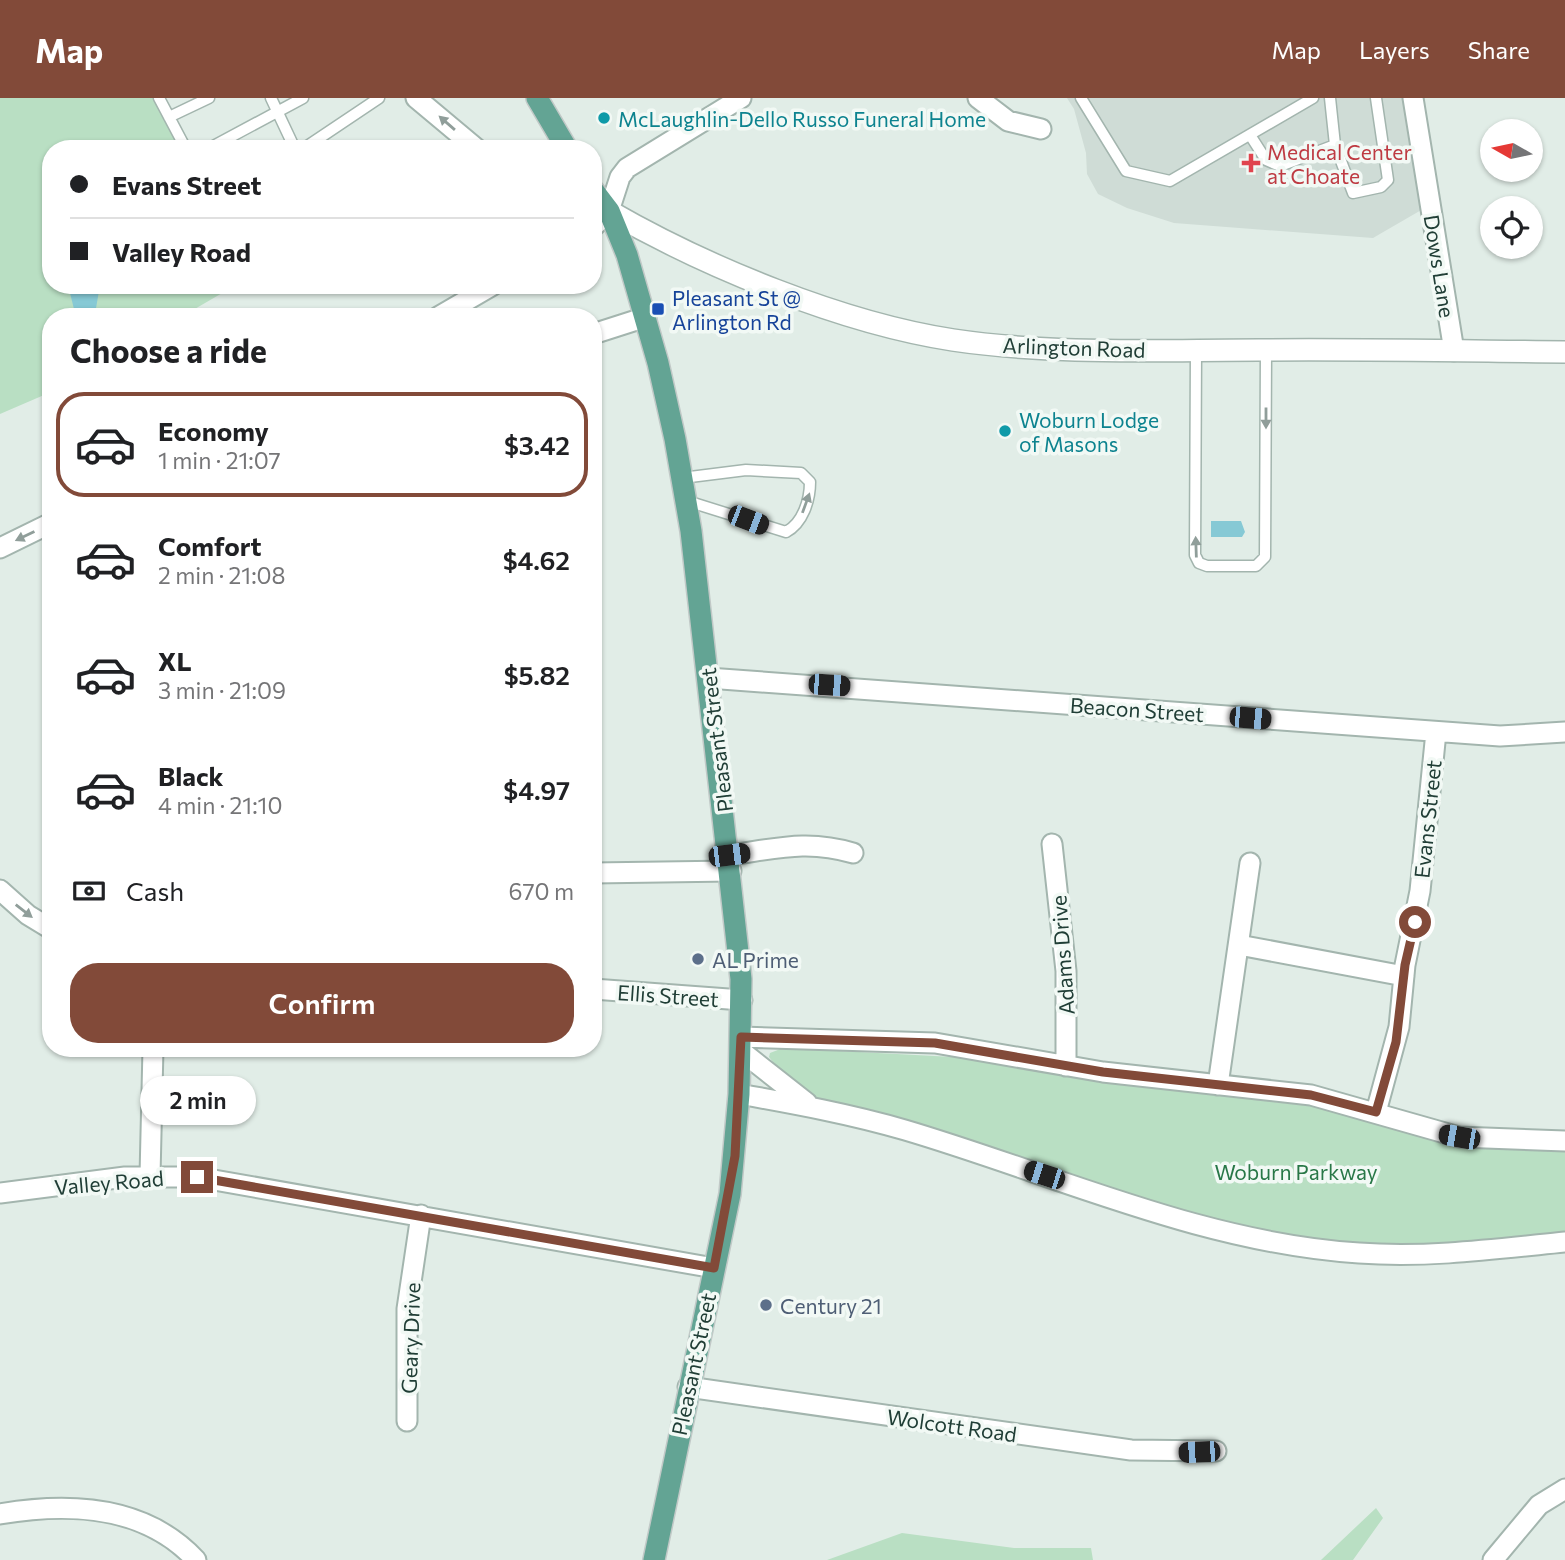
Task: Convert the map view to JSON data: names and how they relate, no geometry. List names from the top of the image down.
{
  "streets": {
    "main road": ["Pleasant Street"],
    "street": [
      "Dows Lane",
      "Arlington Road",
      "Beacon Street",
      "Evans Street",
      "Adams Drive",
      "Ellis Street",
      "Valley Road",
      "Geary Drive",
      "Wolcott Road"
    ]
  },
  "crossings": [
    ["Dows Lane", "Arlington Road"],
    ["Arlington Road", "Pleasant Street"],
    ["Beacon Street", "Pleasant Street"],
    ["Beacon Street", "Evans Street"],
    ["Pleasant Street", "Ellis Street"],
    ["Pleasant Street", "Valley Road"],
    ["Pleasant Street", "Wolcott Road"],
    ["Valley Road", "Geary Drive"]
  ],
  "parks": ["Woburn Parkway"],
  "places": {
    "other": [
      "McLaughlin-Dello Russo Funeral Home",
      "Woburn Lodge of Masons",
      "AL Prime",
      "Century 21"
    ],
    "health": ["Medical Center at Choate"],
    "transit": ["Pleasant St @ Arlington Rd"]
  },
  "north": "left",
  "page": {
    "header": "Map",
    "nav": ["Map", "Layers", "Share"],
    "banner": ["Evans Street", "Valley Road"],
    "heading": "Choose a ride",
    "list": [
      {
        "name": "Economy",
        "note": "1 min · 21:07",
        "value": "$3.42"
      },
      {
        "name": "Comfort",
        "note": "2 min · 21:08",
        "value": "$4.62"
      },
      {
        "name": "XL",
        "note": "3 min · 21:09",
        "value": "$5.82"
      },
      {
        "name": "Black",
        "note": "4 min · 21:10",
        "value": "$4.97"
      }
    ],
    "pay": ["Cash", "670 m"],
    "buttons": "Confirm",
    "bubble": "2 min"
  }
}
